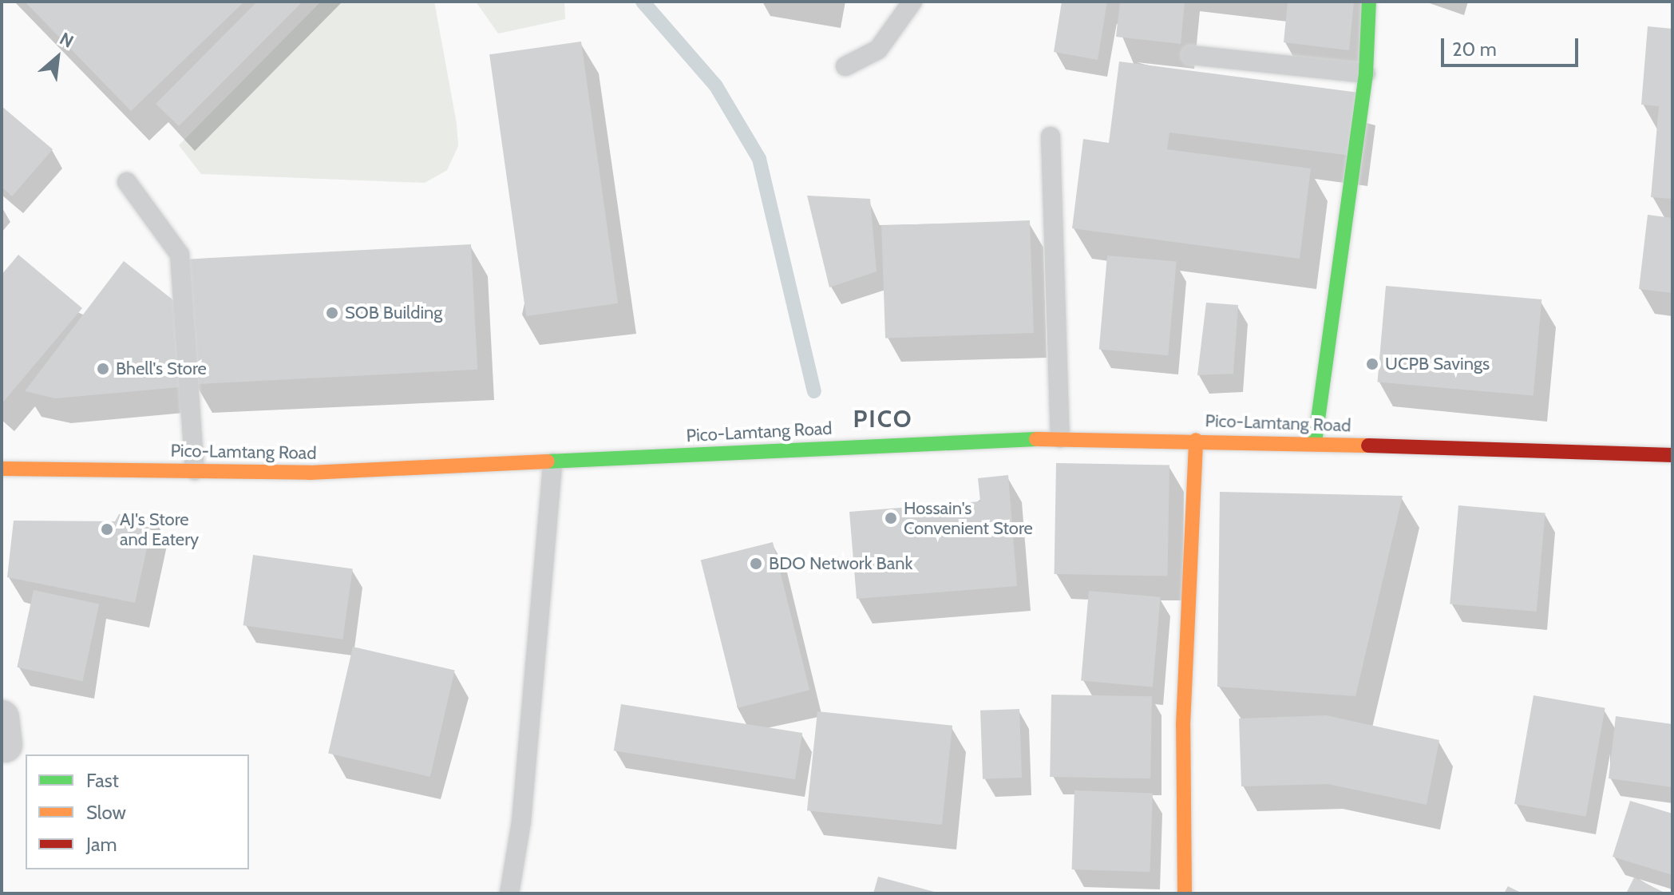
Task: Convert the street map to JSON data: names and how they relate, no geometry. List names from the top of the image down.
{
  "streets": {
    "main road": ["Pico-Lamtang Road"]
  },
  "districts": ["PICO"],
  "places": [
    "SOB Building",
    "UCPB Savings",
    "Bhell's Store",
    "Hossain's Convenient Store",
    "AJ's Store and Eatery",
    "BDO Network Bank"
  ],
  "legend": ["Fast", "Slow", "Jam"],
  "scale_bar": "20 m",
  "north": "top right"
}
